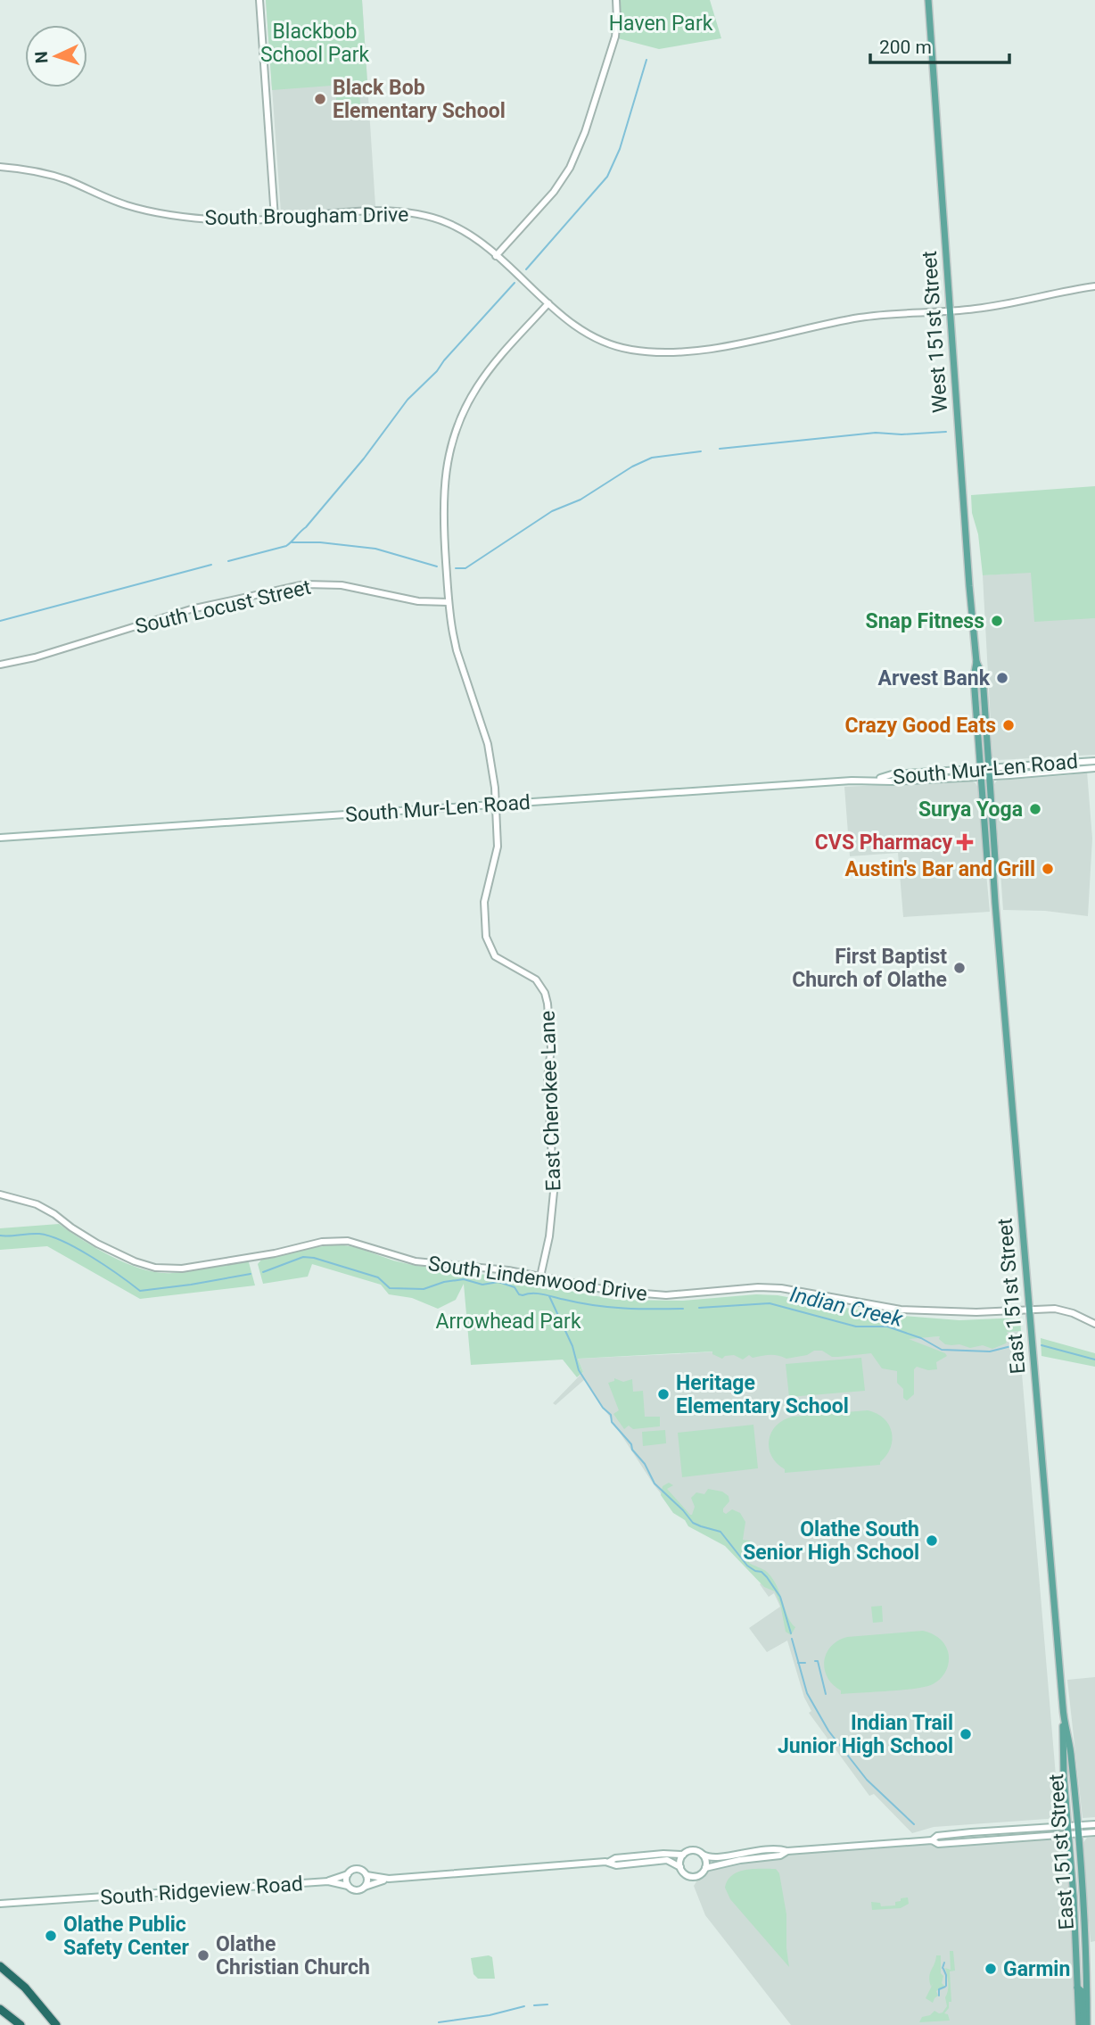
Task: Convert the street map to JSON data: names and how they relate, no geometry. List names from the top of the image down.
{
  "streets": {
    "main road": ["West 151st Street", "East 151st Street"],
    "street": [
      "South Brougham Drive",
      "South Locust Street",
      "South Mur-Len Road",
      "East Cherokee Lane",
      "South Lindenwood Drive",
      "South Ridgeview Road"
    ]
  },
  "crossings": [
    ["South Brougham Drive", "West 151st Street"],
    ["South Brougham Drive", "East Cherokee Lane"],
    ["West 151st Street", "South Mur-Len Road"],
    ["West 151st Street", "East 151st Street"],
    ["South Locust Street", "East Cherokee Lane"],
    ["South Mur-Len Road", "East Cherokee Lane"],
    ["South Mur-Len Road", "East 151st Street"],
    ["East Cherokee Lane", "South Lindenwood Drive"],
    ["South Lindenwood Drive", "East 151st Street"]
  ],
  "water": ["Indian Creek"],
  "parks": ["Haven Park", "Blackbob School Park", "Arrowhead Park"],
  "places": {
    "other": [
      "Black Bob Elementary School",
      "Snap Fitness",
      "Arvest Bank",
      "Crazy Good Eats",
      "Surya Yoga",
      "Austin's Bar and Grill",
      "First Baptist Church of Olathe",
      "Heritage Elementary School",
      "Olathe South Senior High School",
      "Indian Trail Junior High School",
      "Olathe Public Safety Center",
      "Olathe Christian Church",
      "Garmin"
    ],
    "health": ["CVS Pharmacy"]
  },
  "scale_bar": "200 m",
  "north": "left"
}
